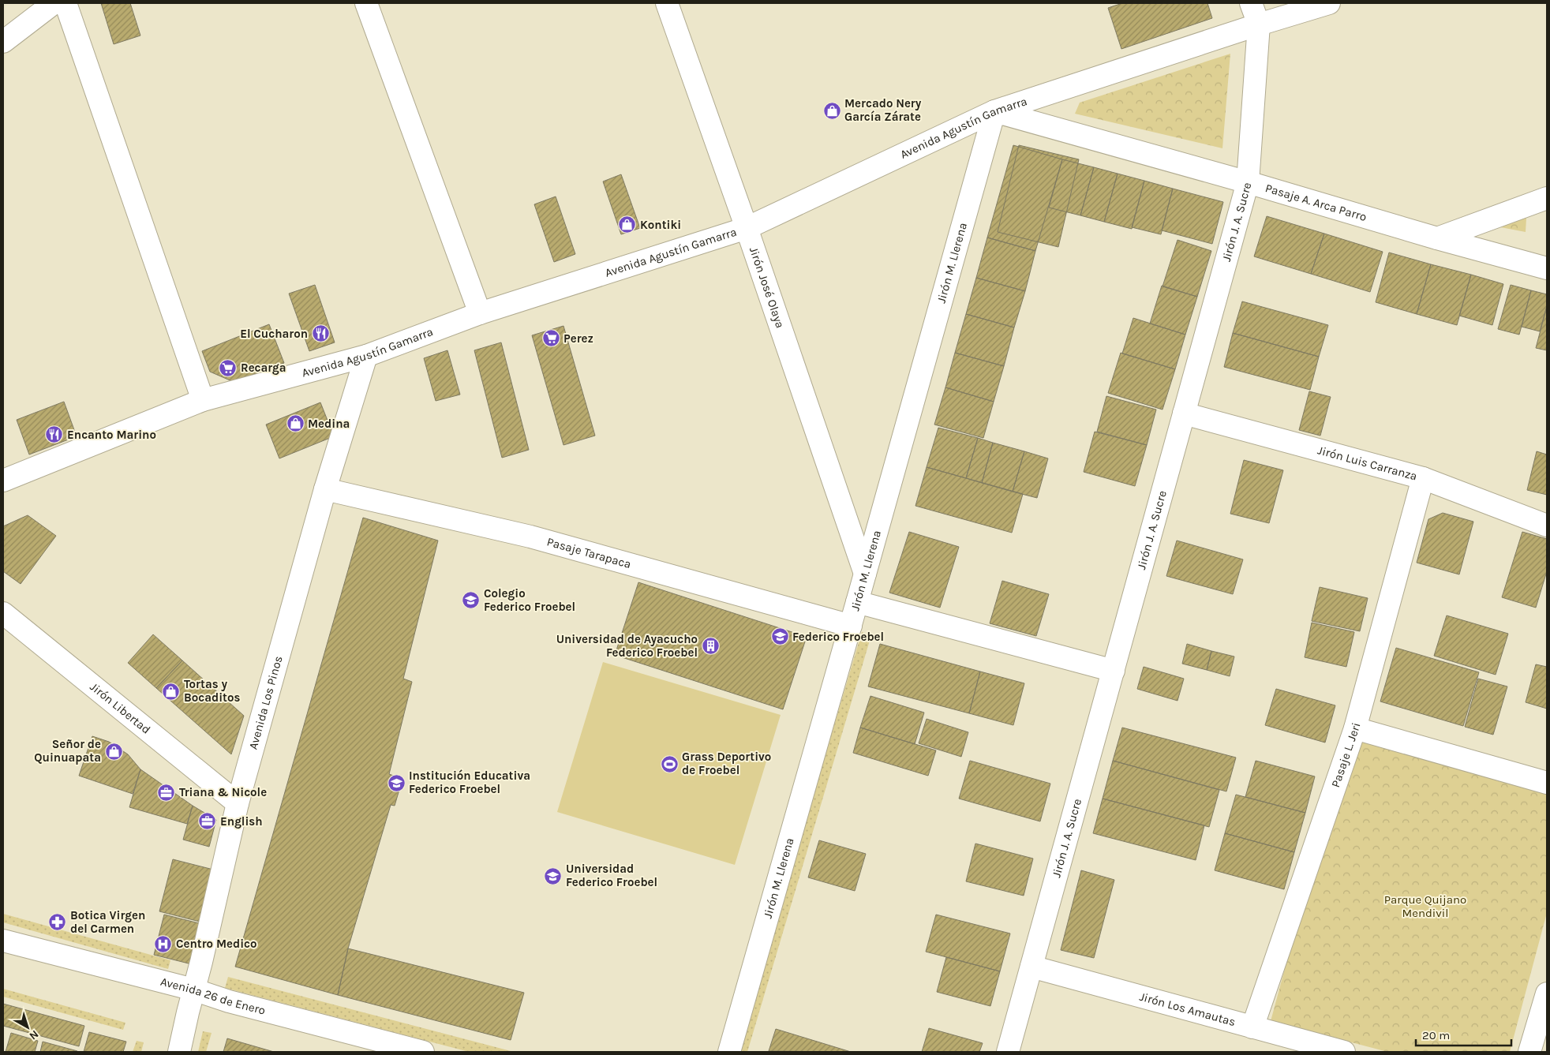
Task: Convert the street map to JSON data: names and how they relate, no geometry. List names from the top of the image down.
{
  "streets": {
    "street": [
      "Avenida Agustín Gamarra",
      "Pasaje A. Arca Parro",
      "Jirón J. A. Sucre",
      "Jirón M. Llerena",
      "Jirón José Olaya",
      "Jirón Luis Carranza",
      "Pasaje Tarapaca",
      "Avenida Los Pinos",
      "Jirón Libertad",
      "Pasaje L. Jeri",
      "Avenida 26 de Enero",
      "Jirón Los Amautas"
    ]
  },
  "crossings": [
    ["Avenida Agustín Gamarra", "Pasaje A. Arca Parro"],
    ["Avenida Agustín Gamarra", "Jirón J. A. Sucre"],
    ["Avenida Agustín Gamarra", "Jirón M. Llerena"],
    ["Avenida Agustín Gamarra", "Jirón José Olaya"],
    ["Avenida Agustín Gamarra", "Avenida Los Pinos"],
    ["Pasaje A. Arca Parro", "Jirón J. A. Sucre"],
    ["Pasaje A. Arca Parro", "Jirón M. Llerena"],
    ["Jirón J. A. Sucre", "Jirón Luis Carranza"],
    ["Jirón J. A. Sucre", "Jirón Los Amautas"],
    ["Jirón M. Llerena", "Jirón José Olaya"],
    ["Jirón M. Llerena", "Pasaje Tarapaca"],
    ["Jirón Luis Carranza", "Pasaje L. Jeri"],
    ["Pasaje Tarapaca", "Avenida Los Pinos"],
    ["Avenida Los Pinos", "Jirón Libertad"],
    ["Avenida Los Pinos", "Avenida 26 de Enero"],
    ["Pasaje L. Jeri", "Jirón Los Amautas"]
  ],
  "parks": ["Parque Quijano Mendivil"],
  "places": {
    "shop": [
      "Mercado Nery García Zárate",
      "Kontiki",
      "Medina",
      "Tortas y Bocaditos",
      "Señor de Quinuapata"
    ],
    "restaurant": ["El Cucharon", "Encanto Marino"],
    "supermarket": ["Perez", "Recarga"],
    "school or university": [
      "Colegio Federico Froebel",
      "Federico Froebel",
      "Institución Educativa Federico Froebel",
      "Universidad Federico Froebel"
    ],
    "building": ["Universidad de Ayacucho Federico Froebel"],
    "sports": ["Grass Deportivo de Froebel"],
    "office": ["Triana & Nicole", "English"],
    "pharmacy": ["Botica Virgen del Carmen"],
    "hospital": ["Centro Medico"]
  },
  "scale_bar": "20 m",
  "north": "bottom right"
}
